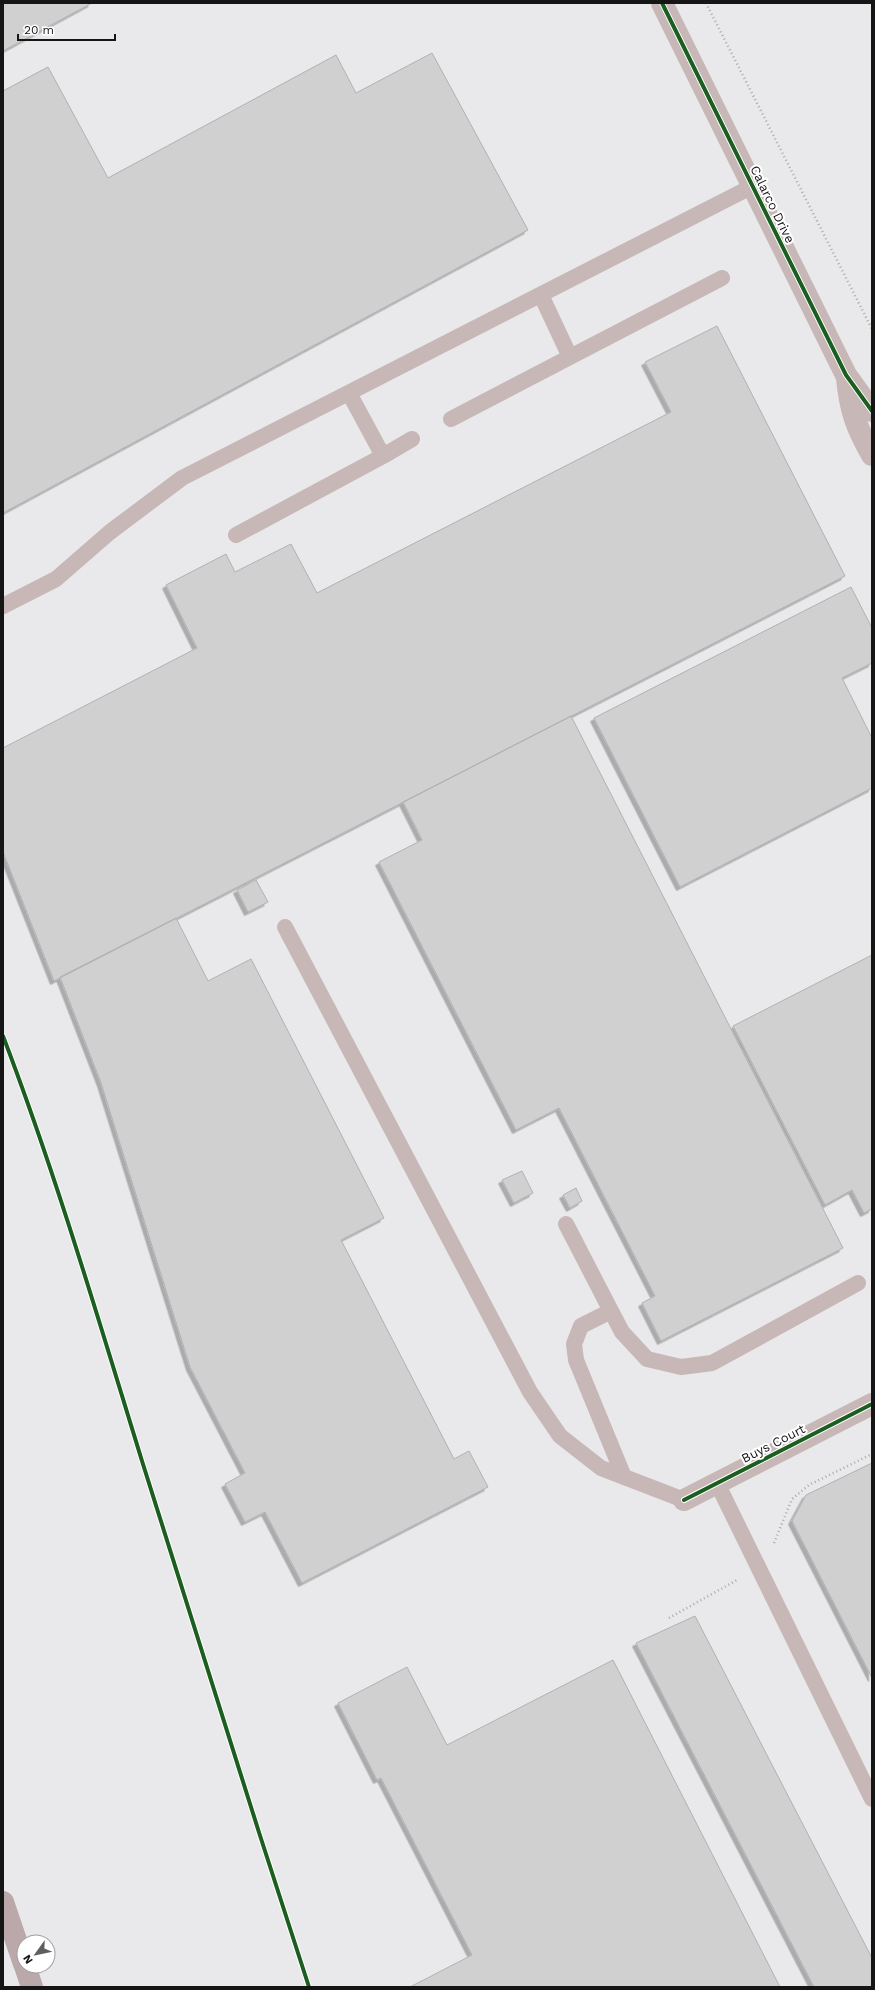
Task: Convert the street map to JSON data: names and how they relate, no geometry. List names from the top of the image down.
{
  "streets": {
    "street": ["Calarco Drive", "Buys Court"]
  },
  "scale_bar": "20 m",
  "north": "bottom left"
}
